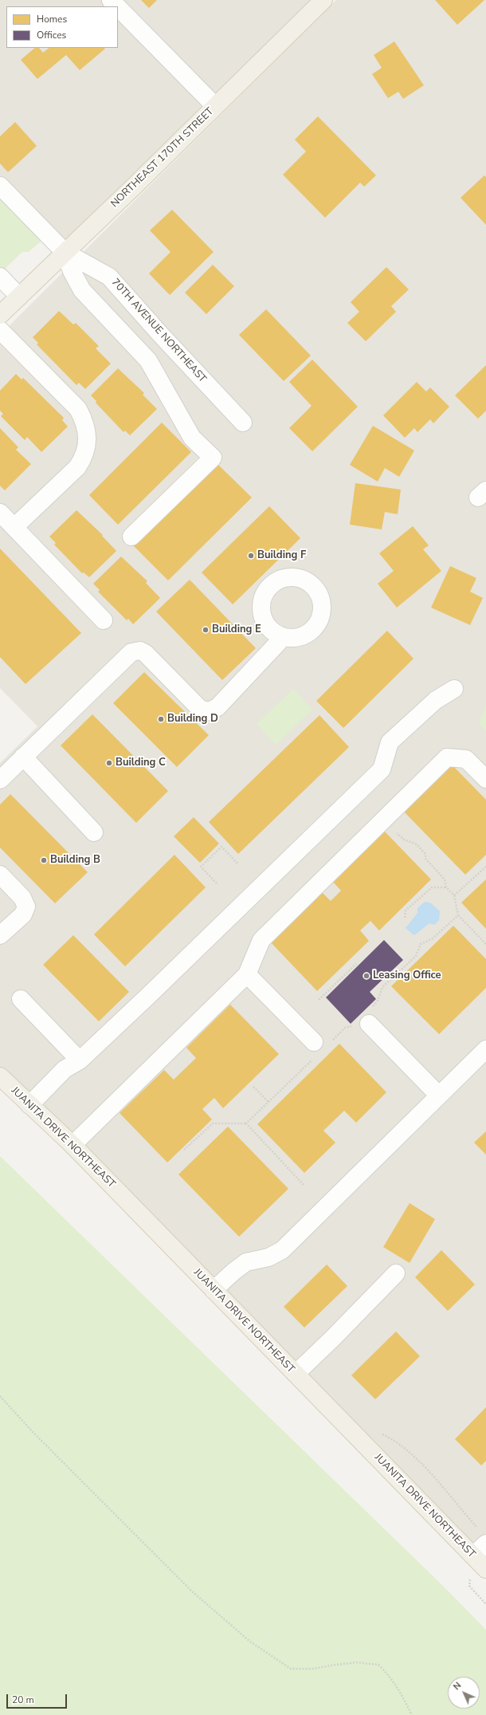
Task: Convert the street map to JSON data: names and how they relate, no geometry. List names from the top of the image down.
{
  "streets": {
    "main road": ["NORTHEAST 170TH STREET", "JUANITA DRIVE NORTHEAST"],
    "street": ["70TH AVENUE NORTHEAST"]
  },
  "crossings": [
    ["NORTHEAST 170TH STREET", "70TH AVENUE NORTHEAST"]
  ],
  "places": [
    "Building F",
    "Building E",
    "Building D",
    "Building C",
    "Building B",
    "Leasing Office"
  ],
  "legend": ["Homes", "Offices"],
  "scale_bar": "20 m",
  "north": "top left"
}
